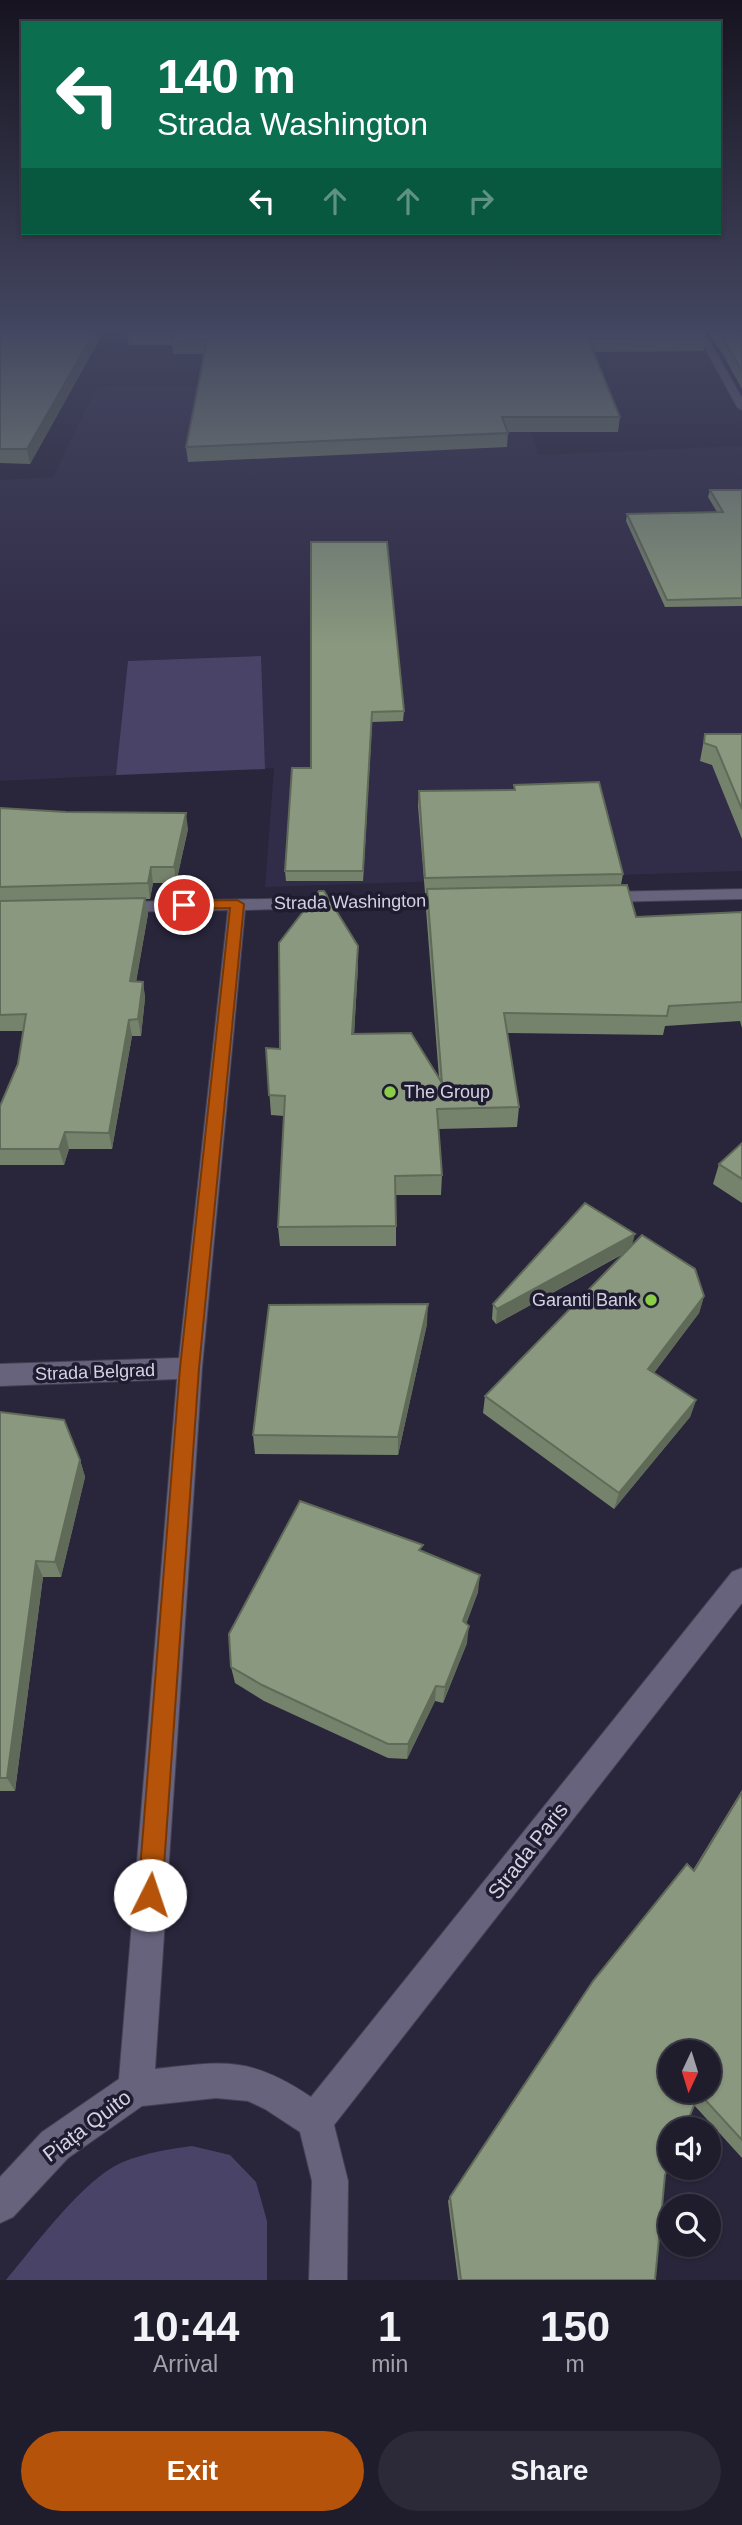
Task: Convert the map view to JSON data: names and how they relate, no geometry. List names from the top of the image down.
{
  "streets": {
    "street": [
      "Strada Washington",
      "Strada Belgrad",
      "Strada Paris",
      "Piața Quito"
    ]
  },
  "crossings": [
    ["Strada Paris", "Piața Quito"]
  ],
  "places": ["The Group", "Garanti Bank"],
  "north": "bottom",
  "page": {
    "turn": ["140 m", "Strada Washington"],
    "eta": [
      "10:44",
      "Arrival",
      "1",
      "min",
      "150",
      "m"
    ],
    "buttons": ["Exit", "Share"]
  }
}
